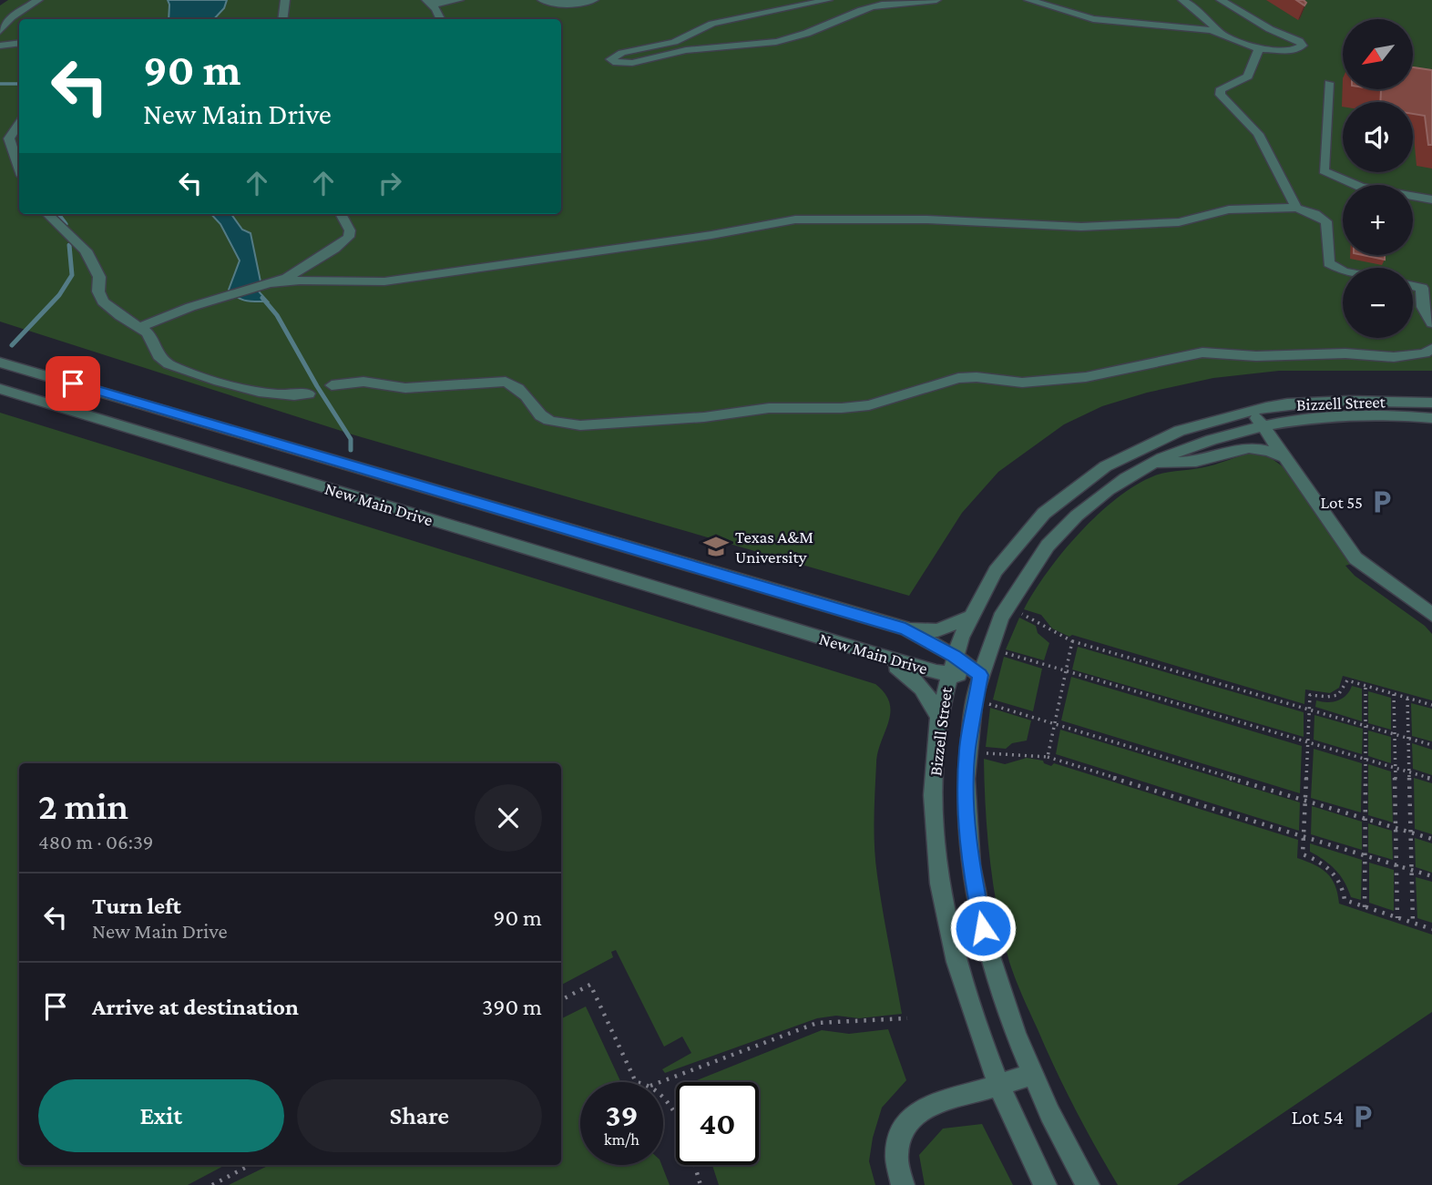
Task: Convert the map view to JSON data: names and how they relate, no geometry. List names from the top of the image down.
{
  "streets": {
    "street": ["Bizzell Street", "New Main Drive"]
  },
  "crossings": [
    ["Bizzell Street", "New Main Drive"]
  ],
  "places": {
    "parking": ["Lot 55", "Lot 54"],
    "school or university": ["Texas A&M University"]
  },
  "north": "bottom left",
  "page": {
    "map_buttons": ["+", "−"],
    "turn": ["90 m", "New Main Drive"],
    "heading": ["2 min", "480 m · 06:39"],
    "list": [
      {
        "name": "Turn left",
        "note": "New Main Drive",
        "value": "90 m"
      },
      {
        "name": "Arrive at destination",
        "value": "390 m"
      }
    ],
    "buttons": ["Exit", "Share"],
    "speed": "39 km/h",
    "limit": "40"
  }
}
